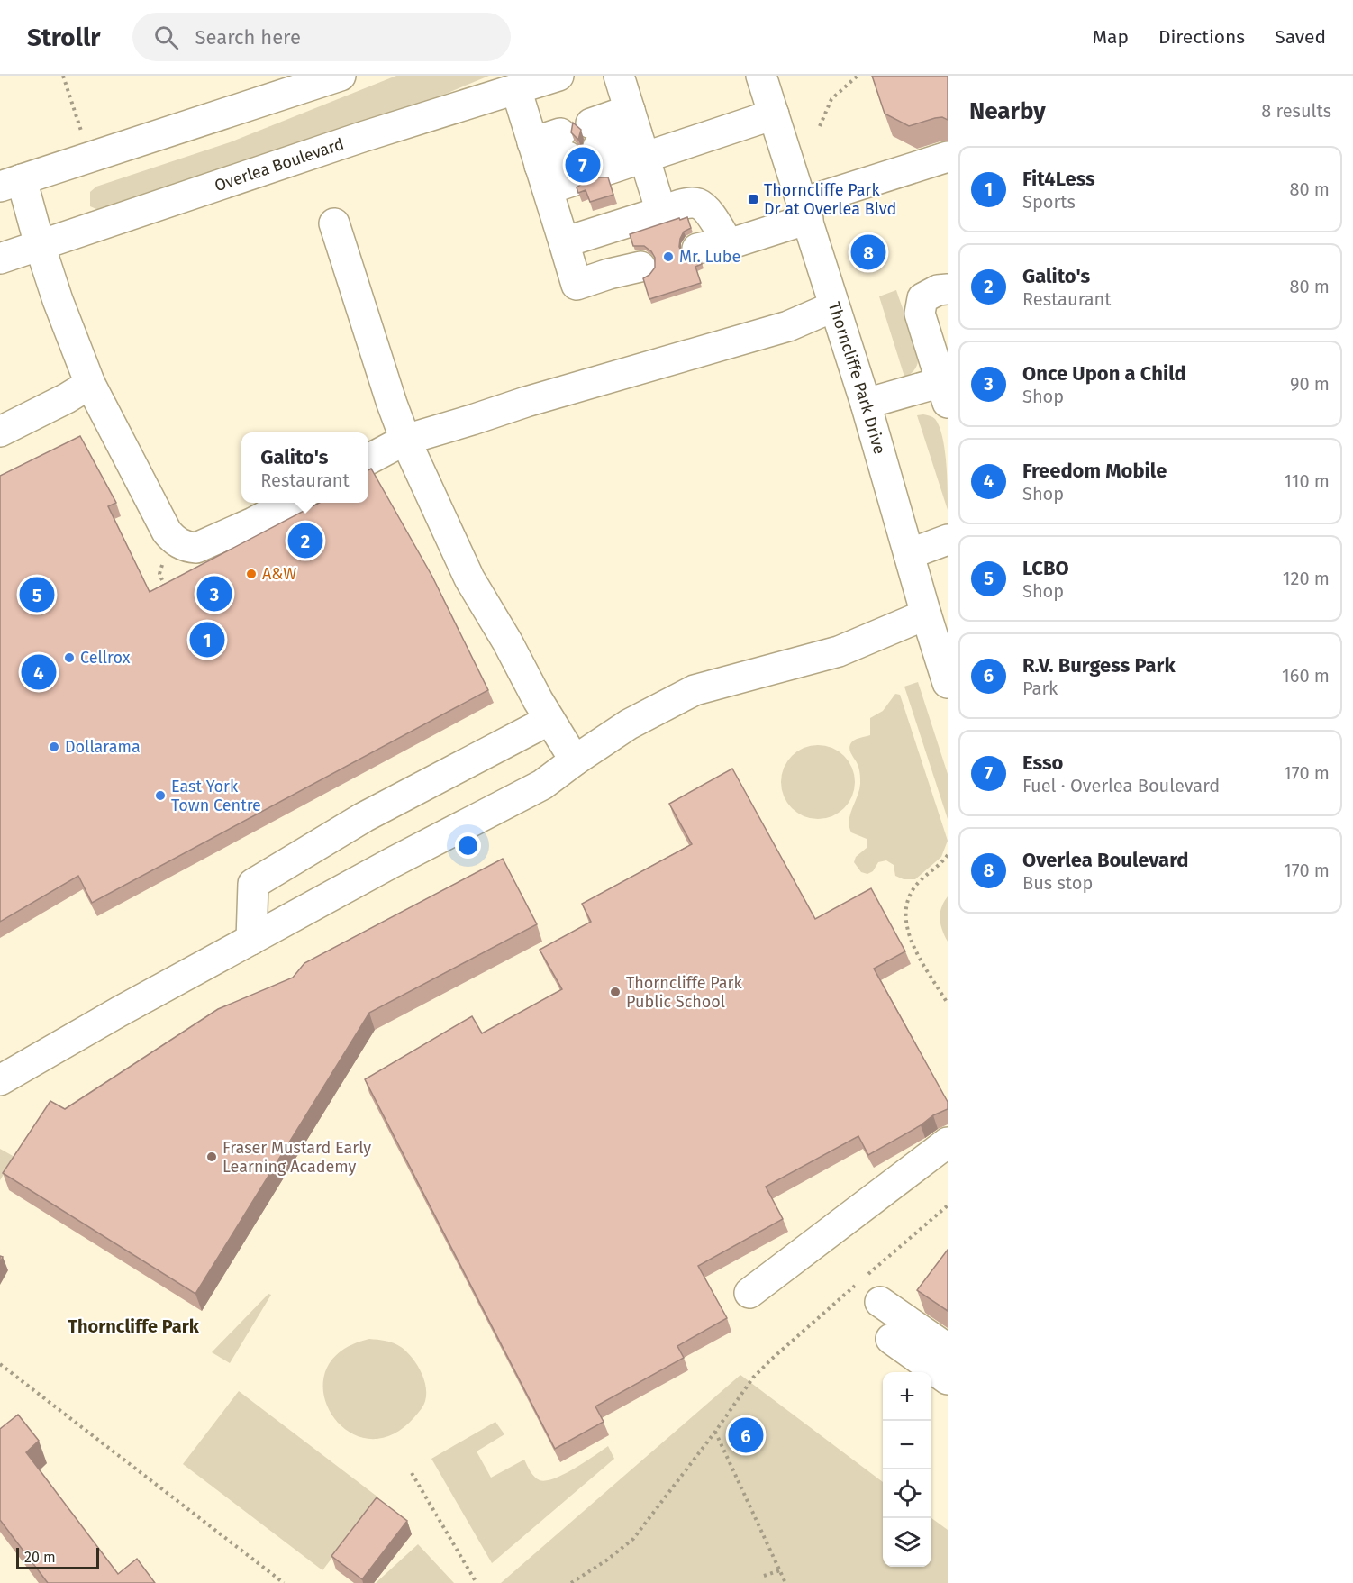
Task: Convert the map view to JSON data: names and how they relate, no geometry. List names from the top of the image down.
{
  "streets": {
    "main road": ["Overlea Boulevard", "Thorncliffe Park Drive"]
  },
  "districts": ["Thorncliffe Park"],
  "places": {
    "transit": ["Thorncliffe Park Dr at Overlea Blvd"],
    "other": [
      "Mr. Lube",
      "A&W",
      "Cellrox",
      "Dollarama",
      "East York Town Centre",
      "Thorncliffe Park Public School",
      "Fraser Mustard Early Learning Academy"
    ]
  },
  "scale_bar": "20 m",
  "page": {
    "header": "Strollr",
    "search": "Search here",
    "nav": ["Map", "Directions", "Saved"],
    "heading": ["Nearby", "8 results"],
    "pins": [
      "7",
      "8",
      "2",
      "3",
      "5",
      "1",
      "4",
      "6"
    ],
    "list": [
      {
        "mark": "1",
        "name": "Fit4Less",
        "note": "Sports",
        "value": "80 m"
      },
      {
        "mark": "2",
        "name": "Galito's",
        "note": "Restaurant",
        "value": "80 m"
      },
      {
        "mark": "3",
        "name": "Once Upon a Child",
        "note": "Shop",
        "value": "90 m"
      },
      {
        "mark": "4",
        "name": "Freedom Mobile",
        "note": "Shop",
        "value": "110 m"
      },
      {
        "mark": "5",
        "name": "LCBO",
        "note": "Shop",
        "value": "120 m"
      },
      {
        "mark": "6",
        "name": "R.V. Burgess Park",
        "note": "Park",
        "value": "160 m"
      },
      {
        "mark": "7",
        "name": "Esso",
        "note": "Fuel · Overlea Boulevard",
        "value": "170 m"
      },
      {
        "mark": "8",
        "name": "Overlea Boulevard",
        "note": "Bus stop",
        "value": "170 m"
      }
    ],
    "popup": ["Galito's", "Restaurant"],
    "map_buttons": ["+", "−"],
    "scale": "20 m"
  }
}
